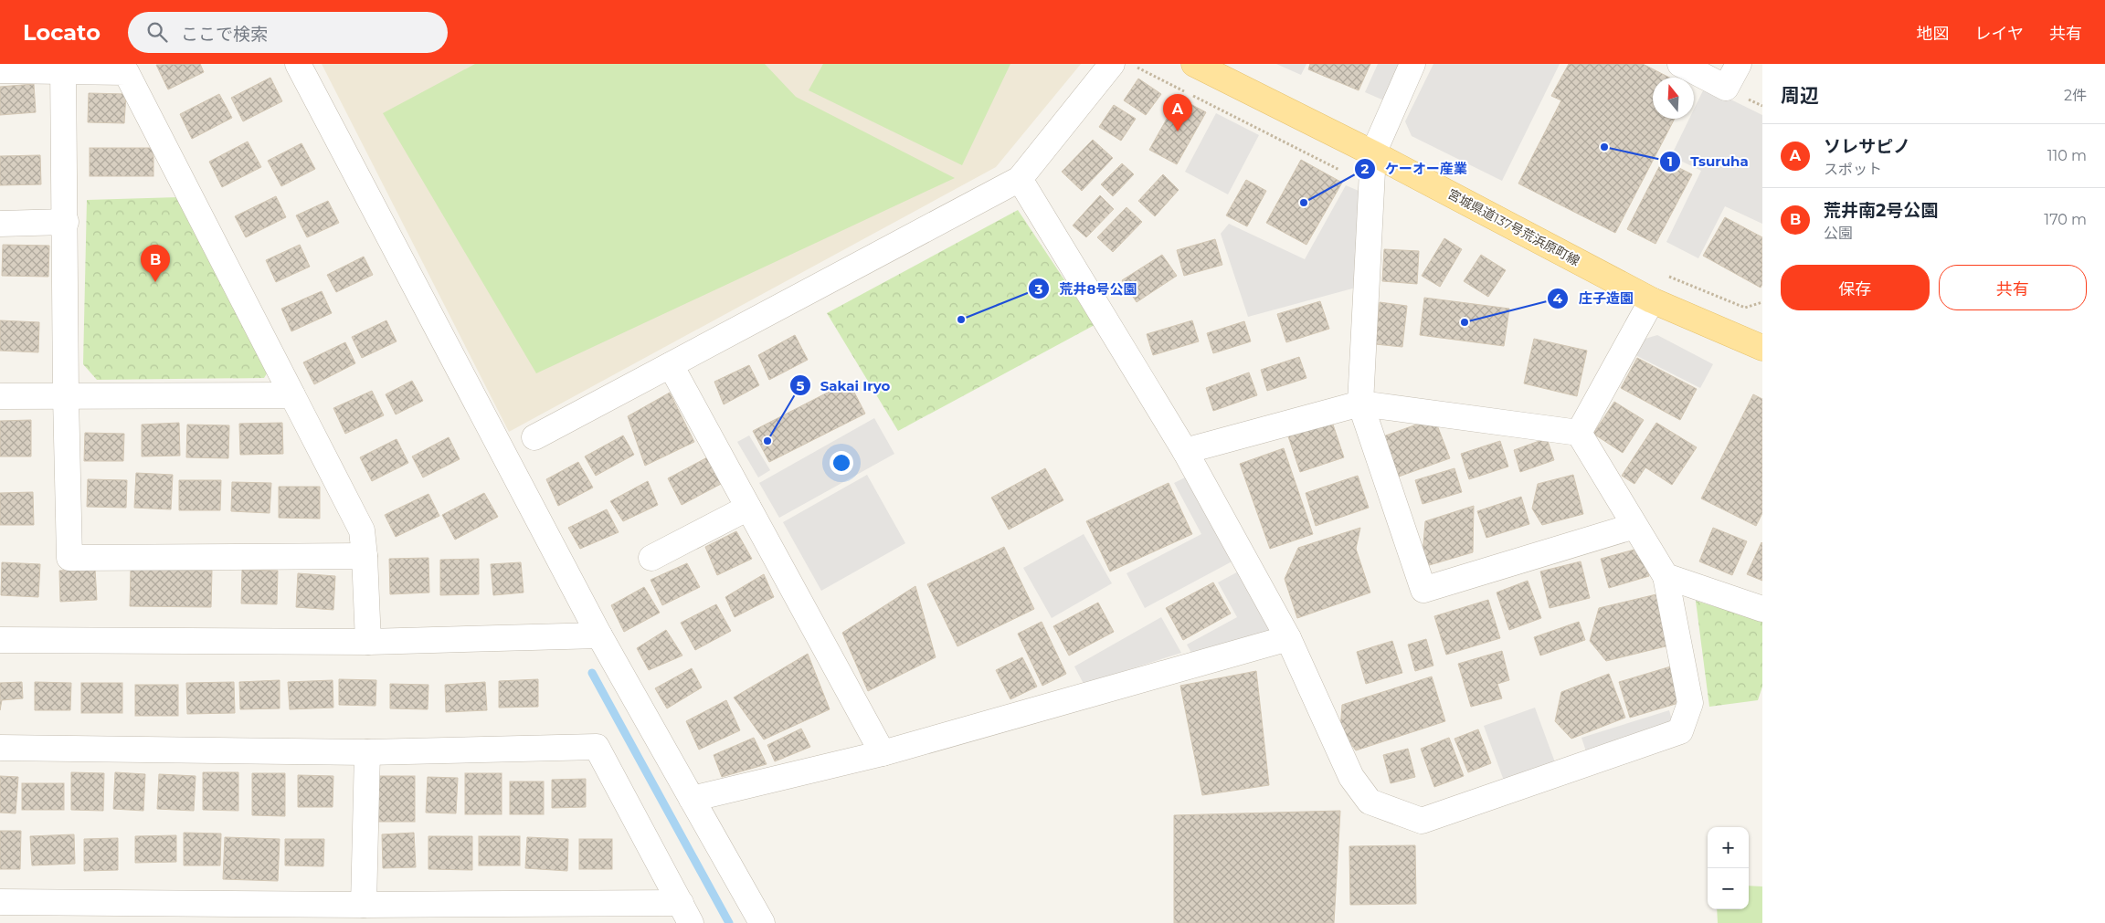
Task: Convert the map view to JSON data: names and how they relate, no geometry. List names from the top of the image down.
{
  "streets": {
    "main road": ["宮城県道137号荒浜原町線"]
  },
  "places": [
    "Tsuruha",
    "ケーオー産業",
    "荒井8号公園",
    "庄子造園",
    "Sakai Iryo"
  ],
  "north": "top",
  "page": {
    "header": "Locato",
    "search": "ここで検索",
    "nav": ["地図", "レイヤ", "共有"],
    "heading": ["周辺", "2件"],
    "pins": ["A", "B"],
    "list": [
      {
        "mark": "A",
        "name": "ソレサピノ",
        "note": "スポット",
        "value": "110 m"
      },
      {
        "mark": "B",
        "name": "荒井南2号公園",
        "note": "公園",
        "value": "170 m"
      }
    ],
    "buttons": ["保存", "共有"],
    "map_buttons": ["+", "−"]
  }
}
